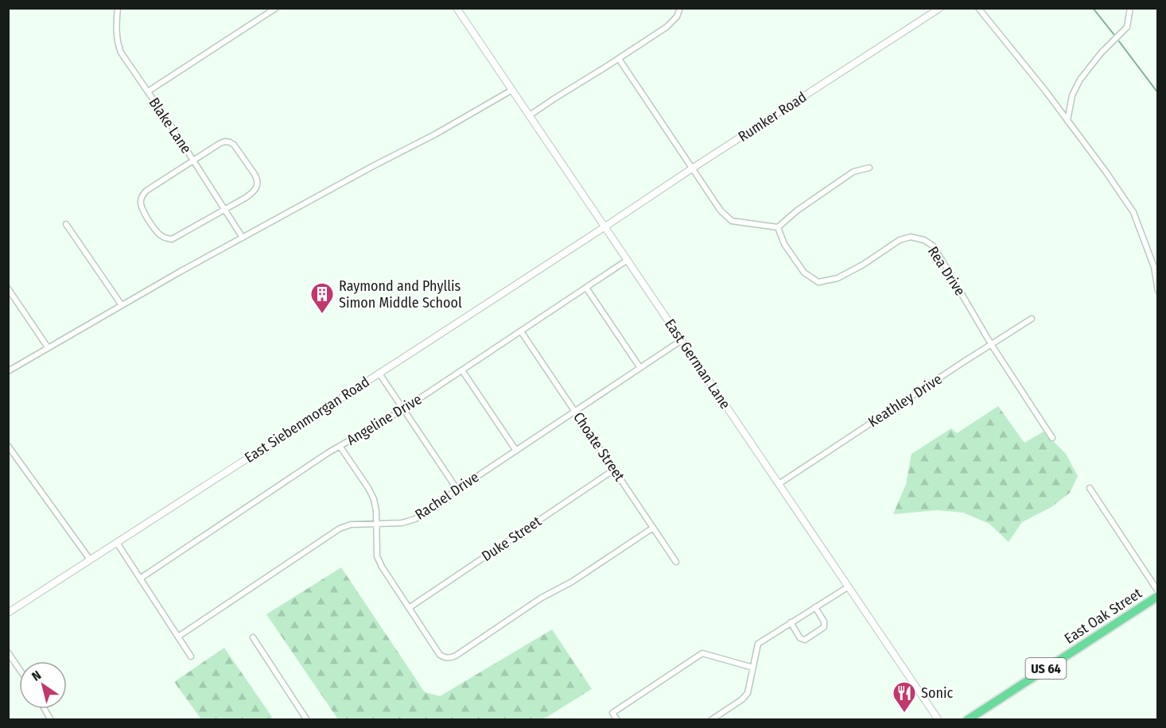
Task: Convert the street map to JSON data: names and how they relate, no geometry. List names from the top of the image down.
{
  "streets": {
    "highway": ["East Oak Street", "US 64"],
    "street": [
      "Rumker Road",
      "Blake Lane",
      "Rea Drive",
      "East German Lane",
      "Keathley Drive",
      "East Siebenmorgan Road",
      "Angeline Drive",
      "Choate Street",
      "Rachel Drive",
      "Duke Street"
    ]
  },
  "crossings": [
    ["Rumker Road", "East German Lane"],
    ["Rumker Road", "East Siebenmorgan Road"],
    ["Rea Drive", "Keathley Drive"],
    ["East German Lane", "Keathley Drive"],
    ["East German Lane", "East Siebenmorgan Road"],
    ["East German Lane", "Angeline Drive"],
    ["East German Lane", "Rachel Drive"],
    ["Angeline Drive", "Choate Street"],
    ["Choate Street", "Rachel Drive"],
    ["Choate Street", "Duke Street"]
  ],
  "places": {
    "building": ["Raymond and Phyllis Simon Middle School"],
    "restaurant": ["Sonic"]
  },
  "north": "top left"
}
